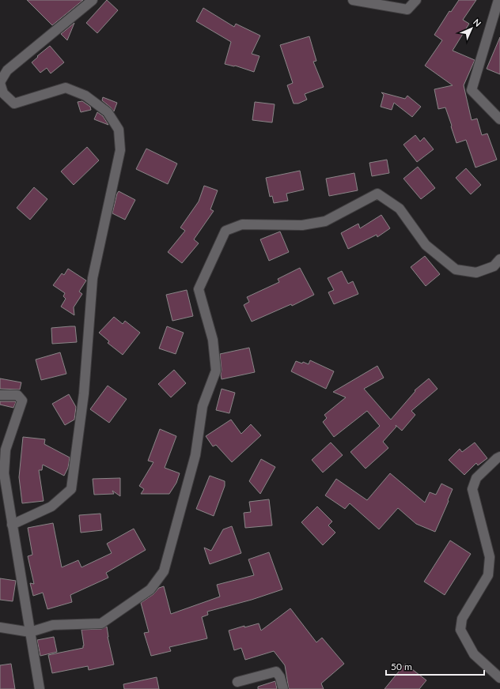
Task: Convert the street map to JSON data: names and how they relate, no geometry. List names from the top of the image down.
{
  "scale_bar": "50 m",
  "north": "top right"
}
